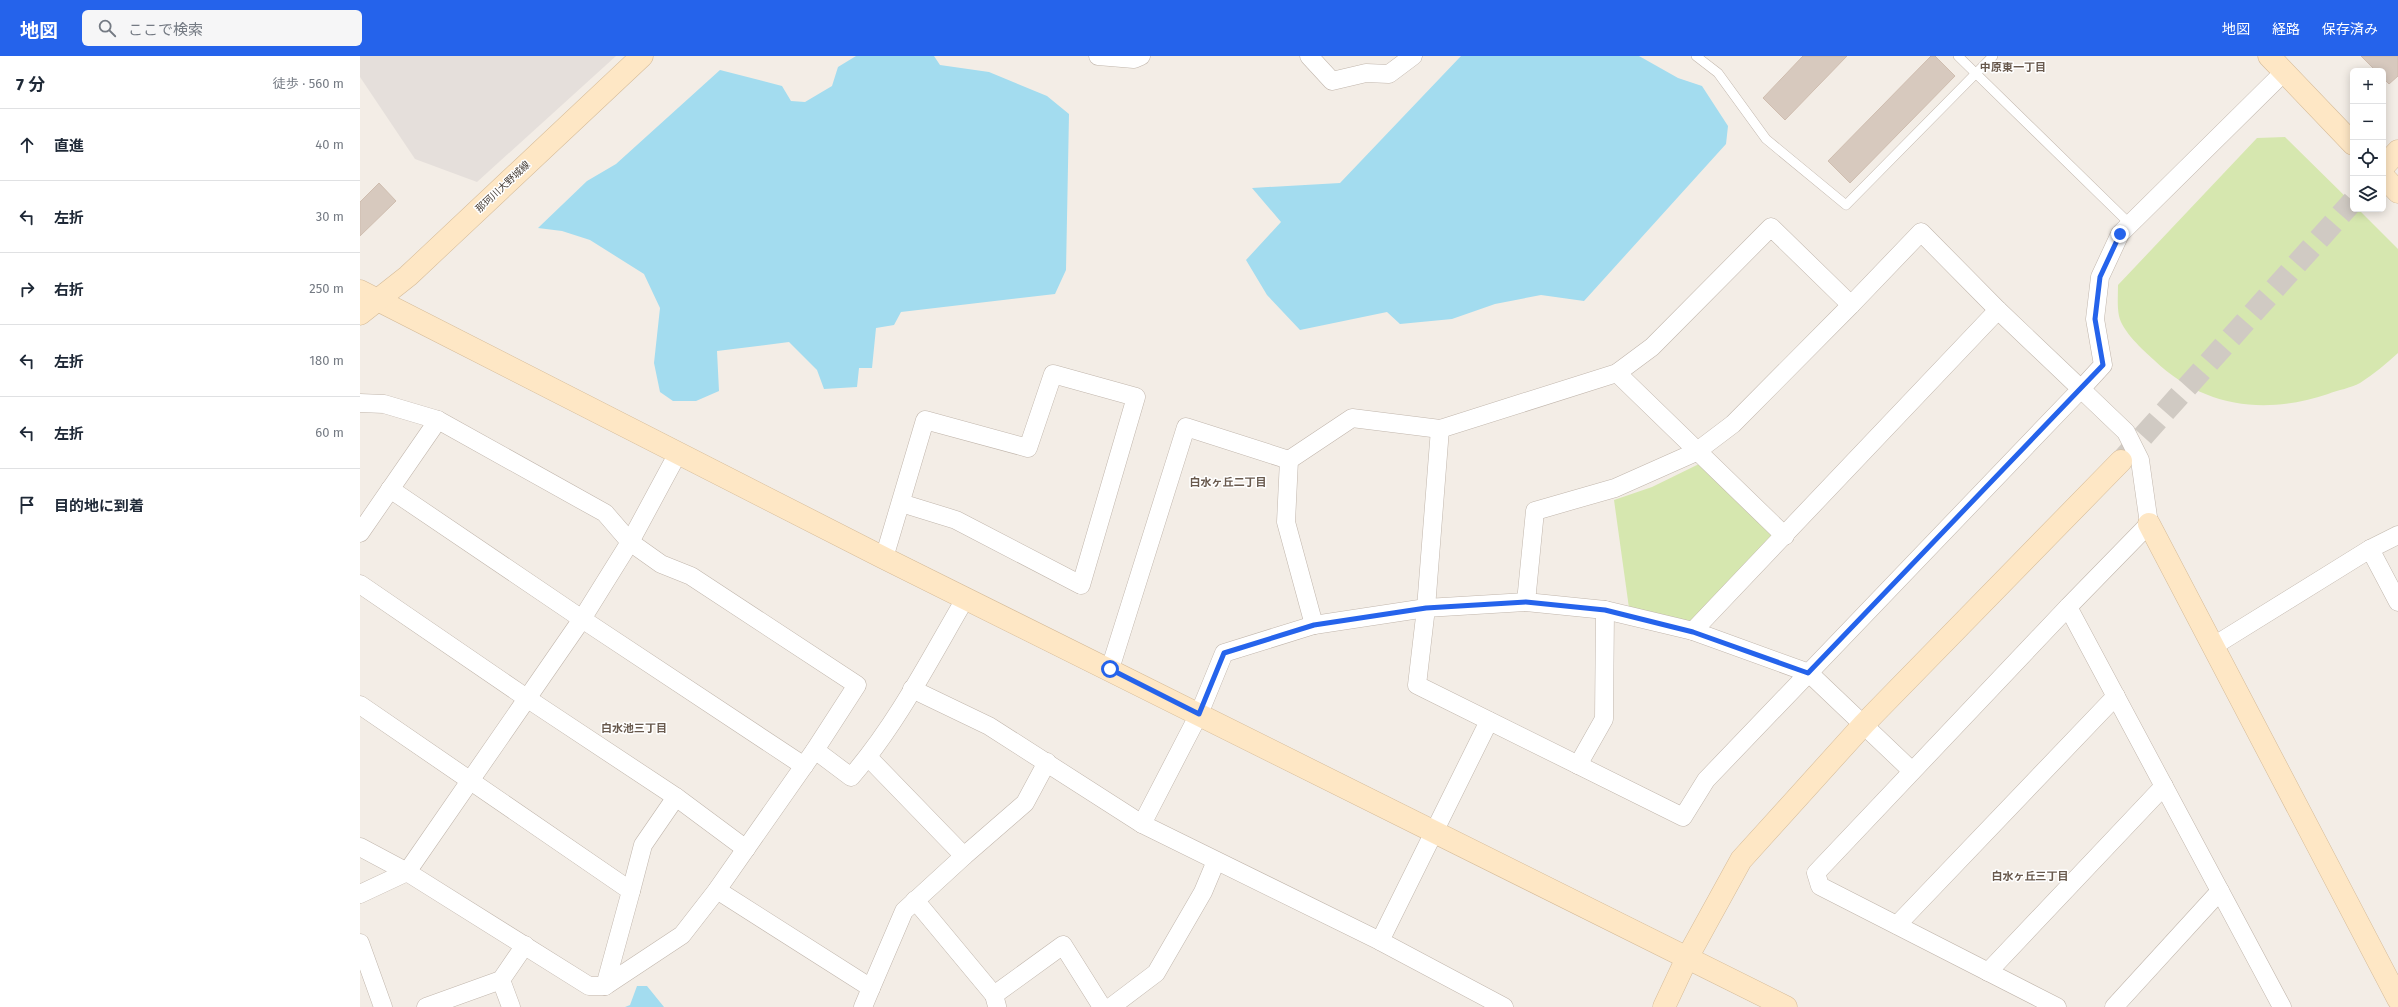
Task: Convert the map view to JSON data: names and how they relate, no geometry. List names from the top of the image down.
{
  "streets": {
    "street": ["那珂川大野城線"]
  },
  "districts": [
    "中原東一丁目",
    "白水ヶ丘二丁目",
    "白水池三丁目",
    "白水ヶ丘三丁目"
  ],
  "page": {
    "header": "地図",
    "search": "ここで検索",
    "nav": ["地図", "経路", "保存済み"],
    "heading": ["7 分", "徒歩 · 560 m"],
    "map_buttons": ["+", "−"],
    "list": [
      ["直進", "40 m"],
      ["左折", "30 m"],
      ["右折", "250 m"],
      ["左折", "180 m"],
      ["左折", "60 m"],
      "目的地に到着"
    ]
  }
}
